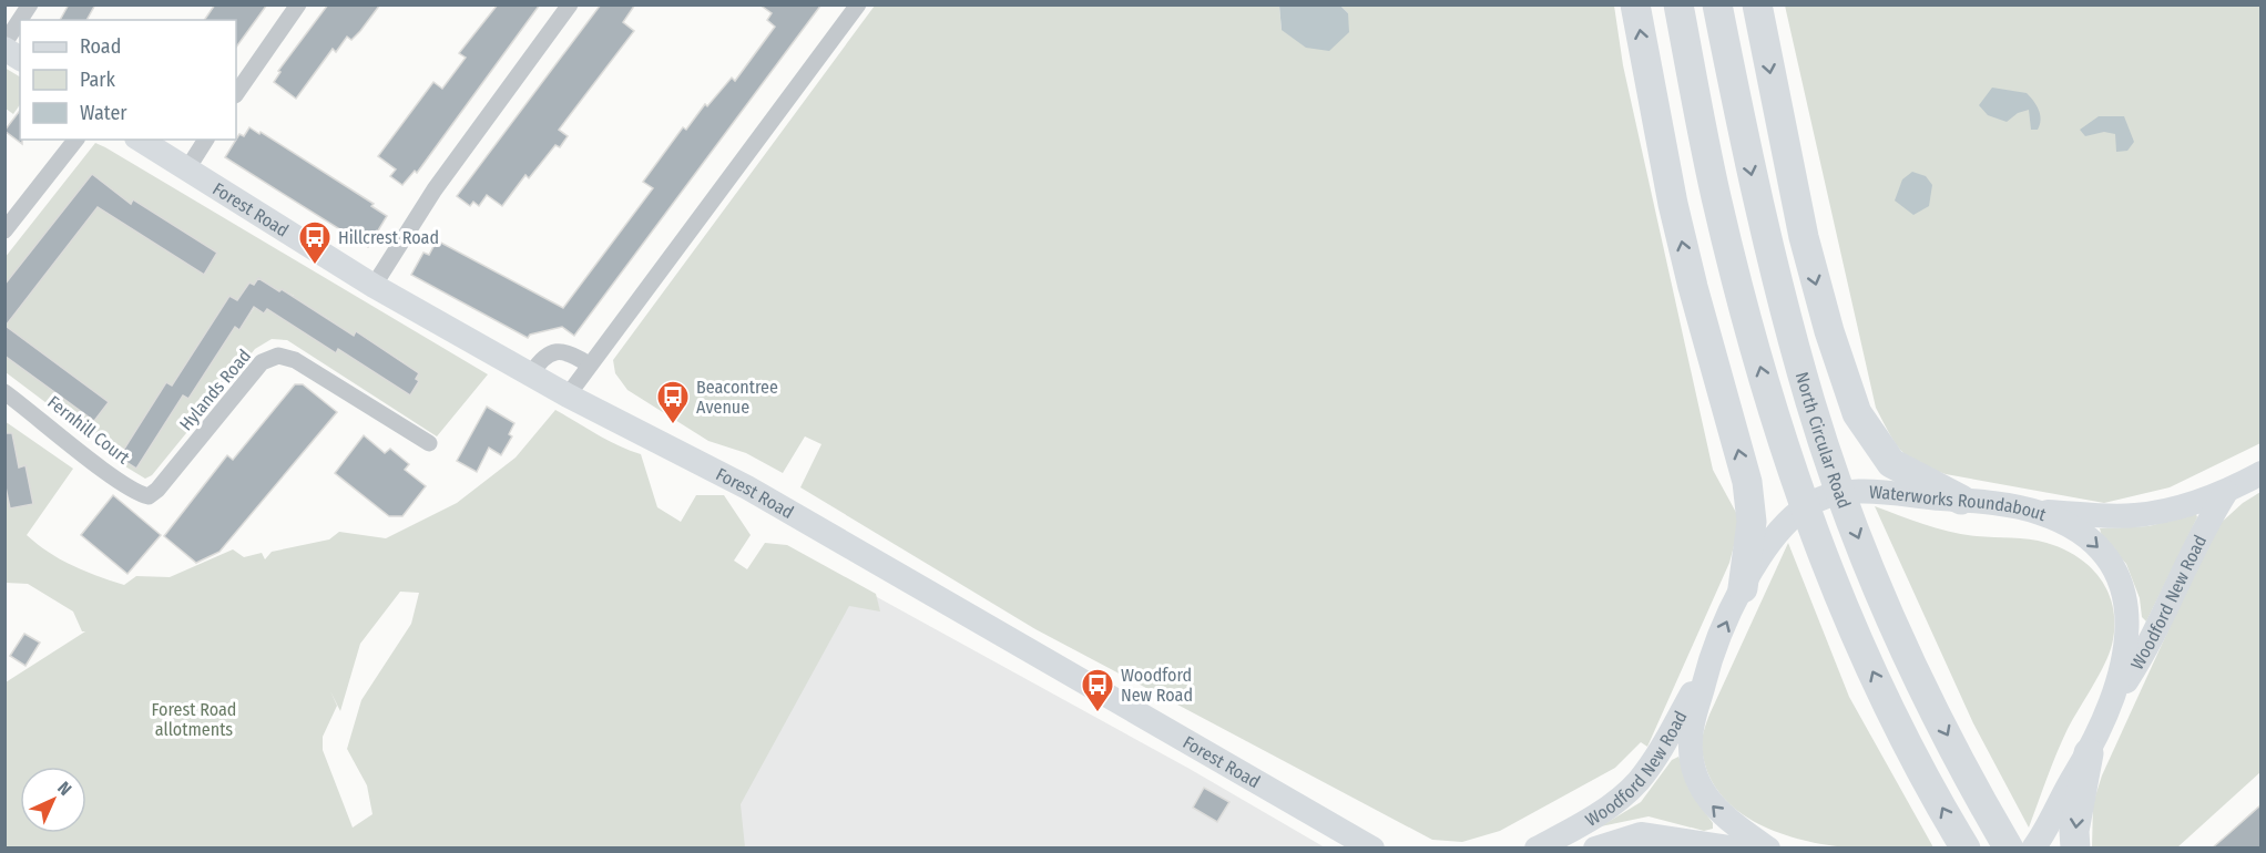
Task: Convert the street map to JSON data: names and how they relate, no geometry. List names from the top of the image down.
{
  "streets": {
    "highway": ["North Circular Road"],
    "main road": ["Forest Road", "Waterworks Roundabout", "Woodford New Road"],
    "street": ["Hylands Road", "Fernhill Court"]
  },
  "crossings": [
    ["Hylands Road", "Fernhill Court"],
    ["North Circular Road", "Waterworks Roundabout"],
    ["Waterworks Roundabout", "Woodford New Road"]
  ],
  "parks": ["Forest Road allotments"],
  "places": {
    "bus stop": ["Hillcrest Road", "Beacontree Avenue", "Woodford New Road"]
  },
  "legend": ["Road", "Park", "Water"],
  "north": "top right"
}
